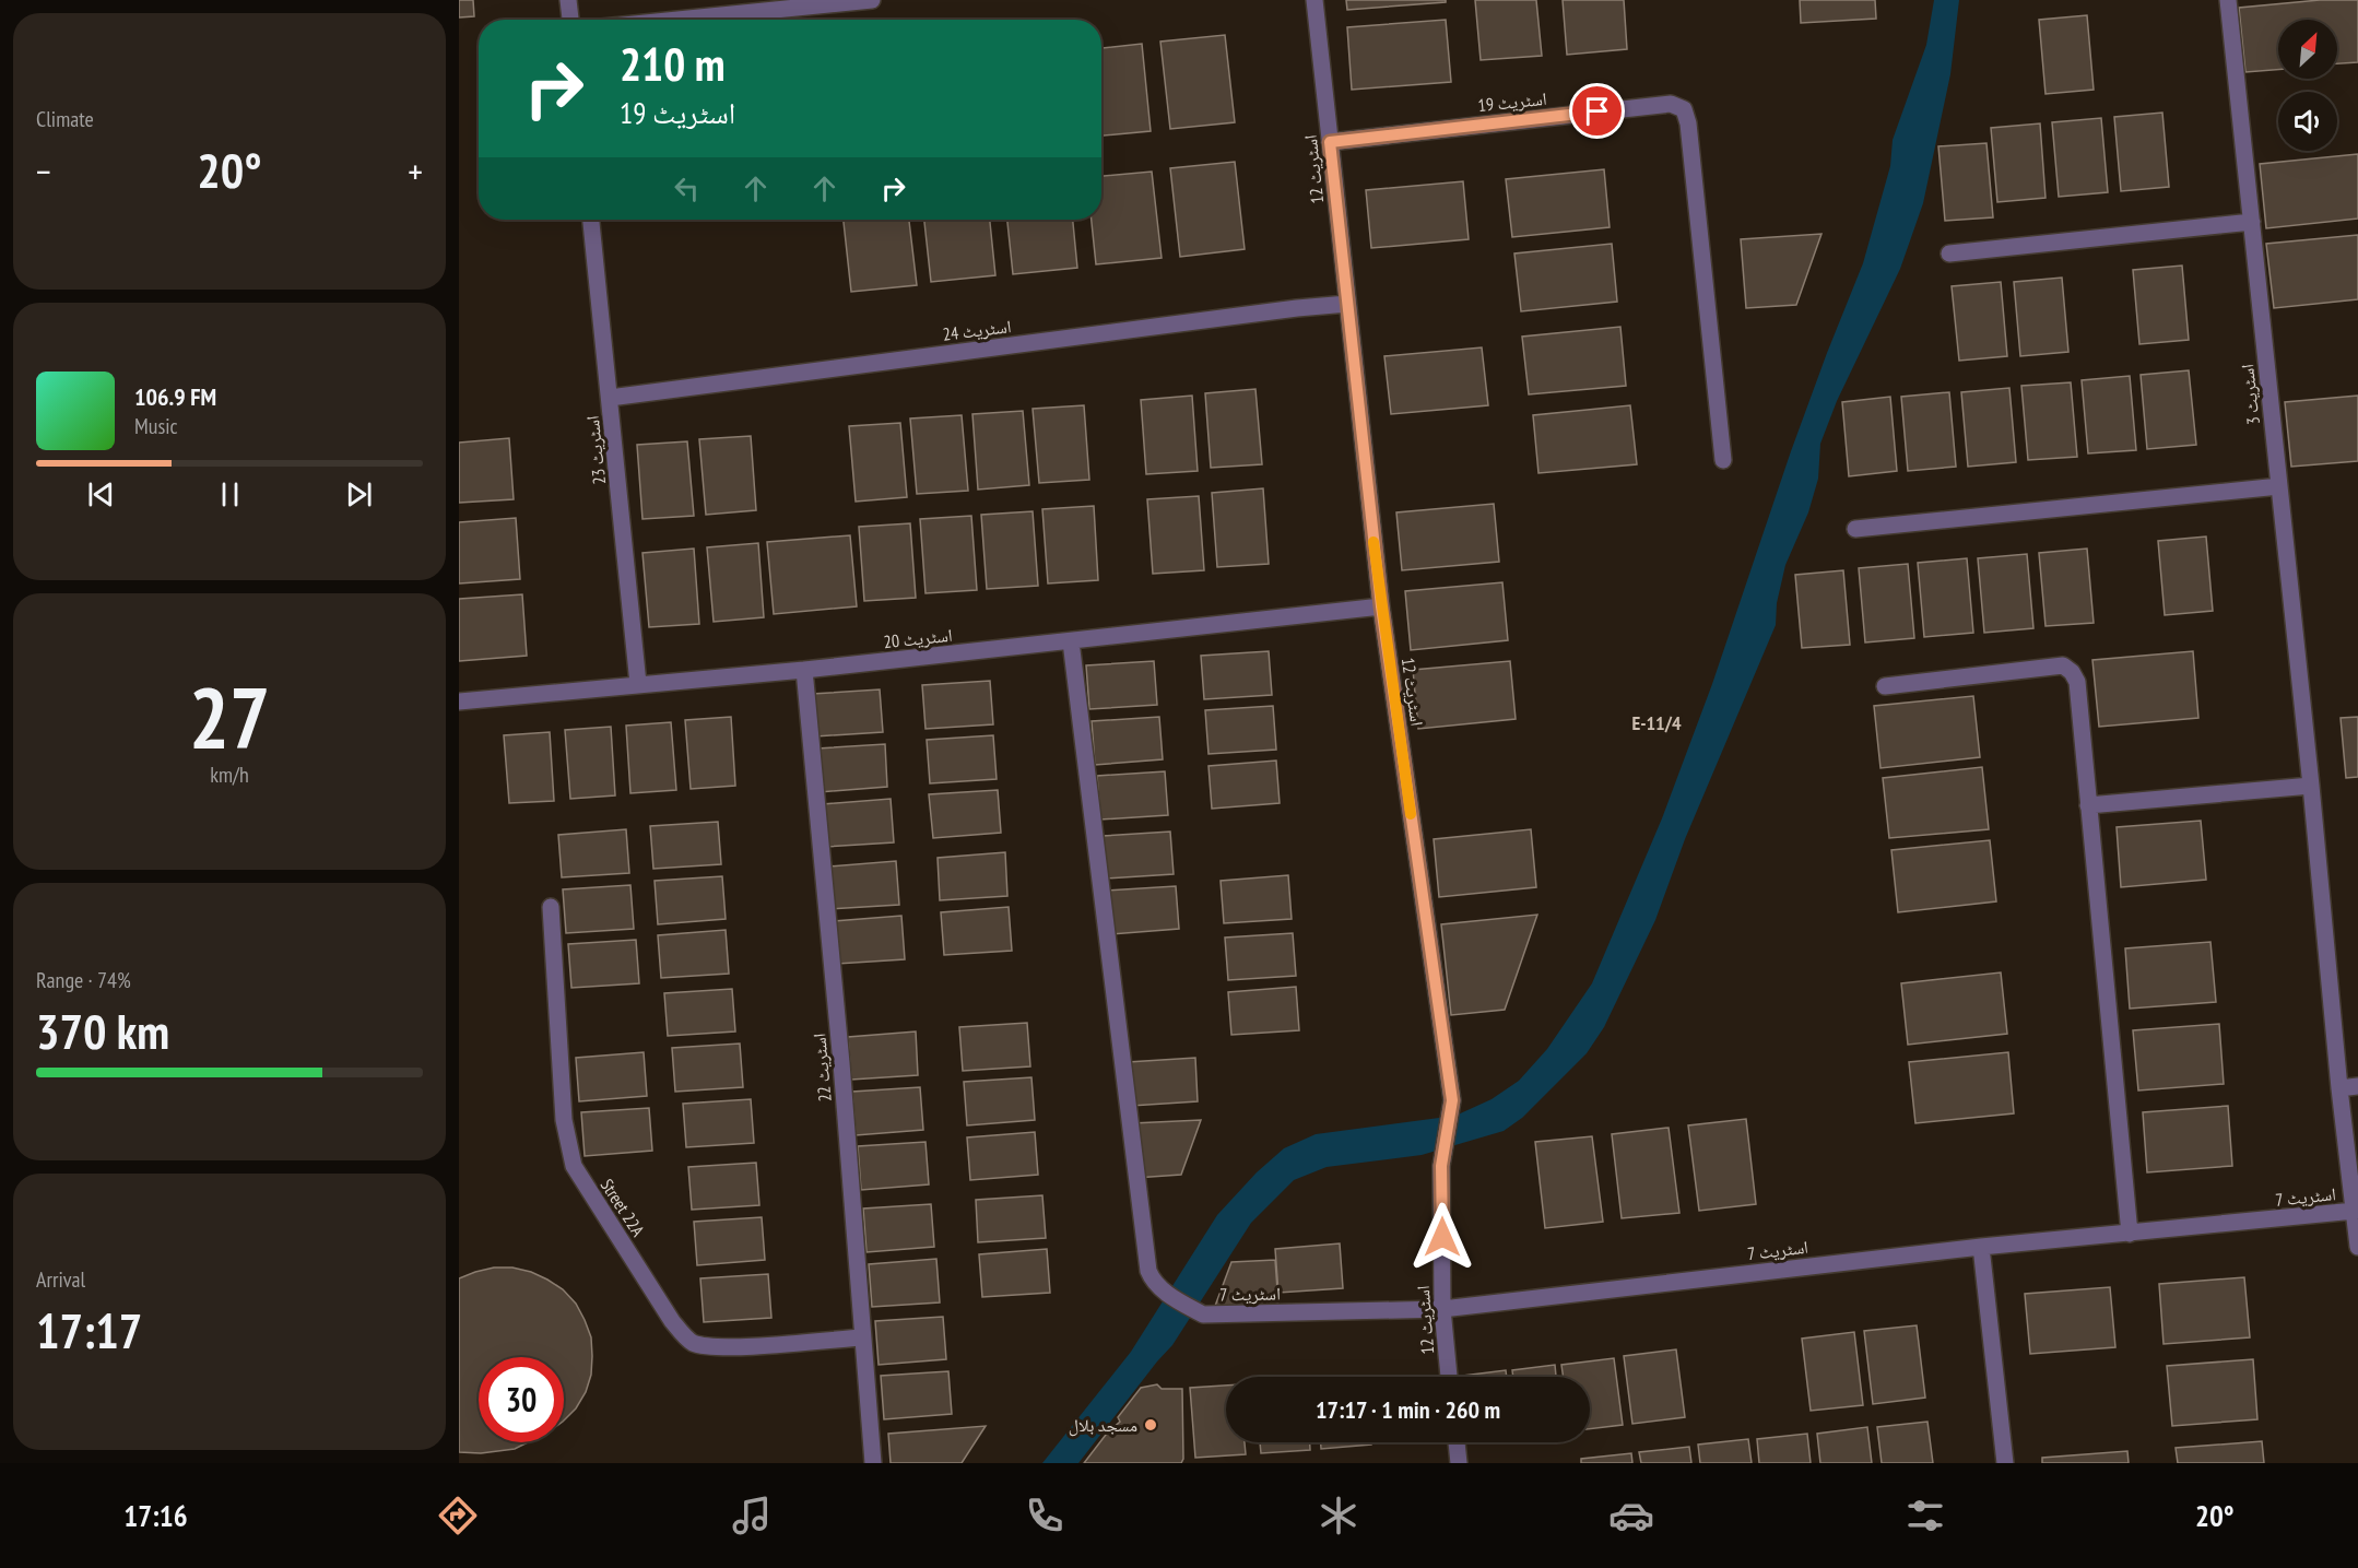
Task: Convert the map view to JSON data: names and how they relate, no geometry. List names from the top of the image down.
{
  "streets": {
    "street": [
      "اسٹریٹ 19",
      "اسٹریٹ 12",
      "اسٹریٹ 24",
      "اسٹریٹ 3",
      "اسٹریٹ 23",
      "اسٹریٹ 20",
      "اسٹریٹ 22",
      "اسٹریٹ 7",
      "Street 22A"
    ]
  },
  "crossings": [
    ["اسٹریٹ 19", "اسٹریٹ 12"],
    ["اسٹریٹ 12", "اسٹریٹ 24"],
    ["اسٹریٹ 12", "اسٹریٹ 20"],
    ["اسٹریٹ 12", "اسٹریٹ 7"],
    ["اسٹریٹ 24", "اسٹریٹ 23"],
    ["اسٹریٹ 3", "اسٹریٹ 7"],
    ["اسٹریٹ 23", "اسٹریٹ 20"],
    ["اسٹریٹ 20", "اسٹریٹ 22"],
    ["اسٹریٹ 20", "اسٹریٹ 7"],
    ["اسٹریٹ 22", "Street 22A"]
  ],
  "districts": ["E-11/4"],
  "places": ["مسجد بلال"],
  "north": "top right",
  "page": {
    "tile": [
      "Climate",
      ["27", "km/h"],
      ["Range · 74%", "370 km"],
      ["Arrival", "17:17"]
    ],
    "turn": ["210 m", "اسٹریٹ 19"],
    "heat": ["−", "20°", "+"],
    "song": ["106.9 FM", "Music"],
    "limit": "30",
    "trip": "17:17 · 1 min · 260 m",
    "tabs": ["17:16", "20°"]
  }
}
